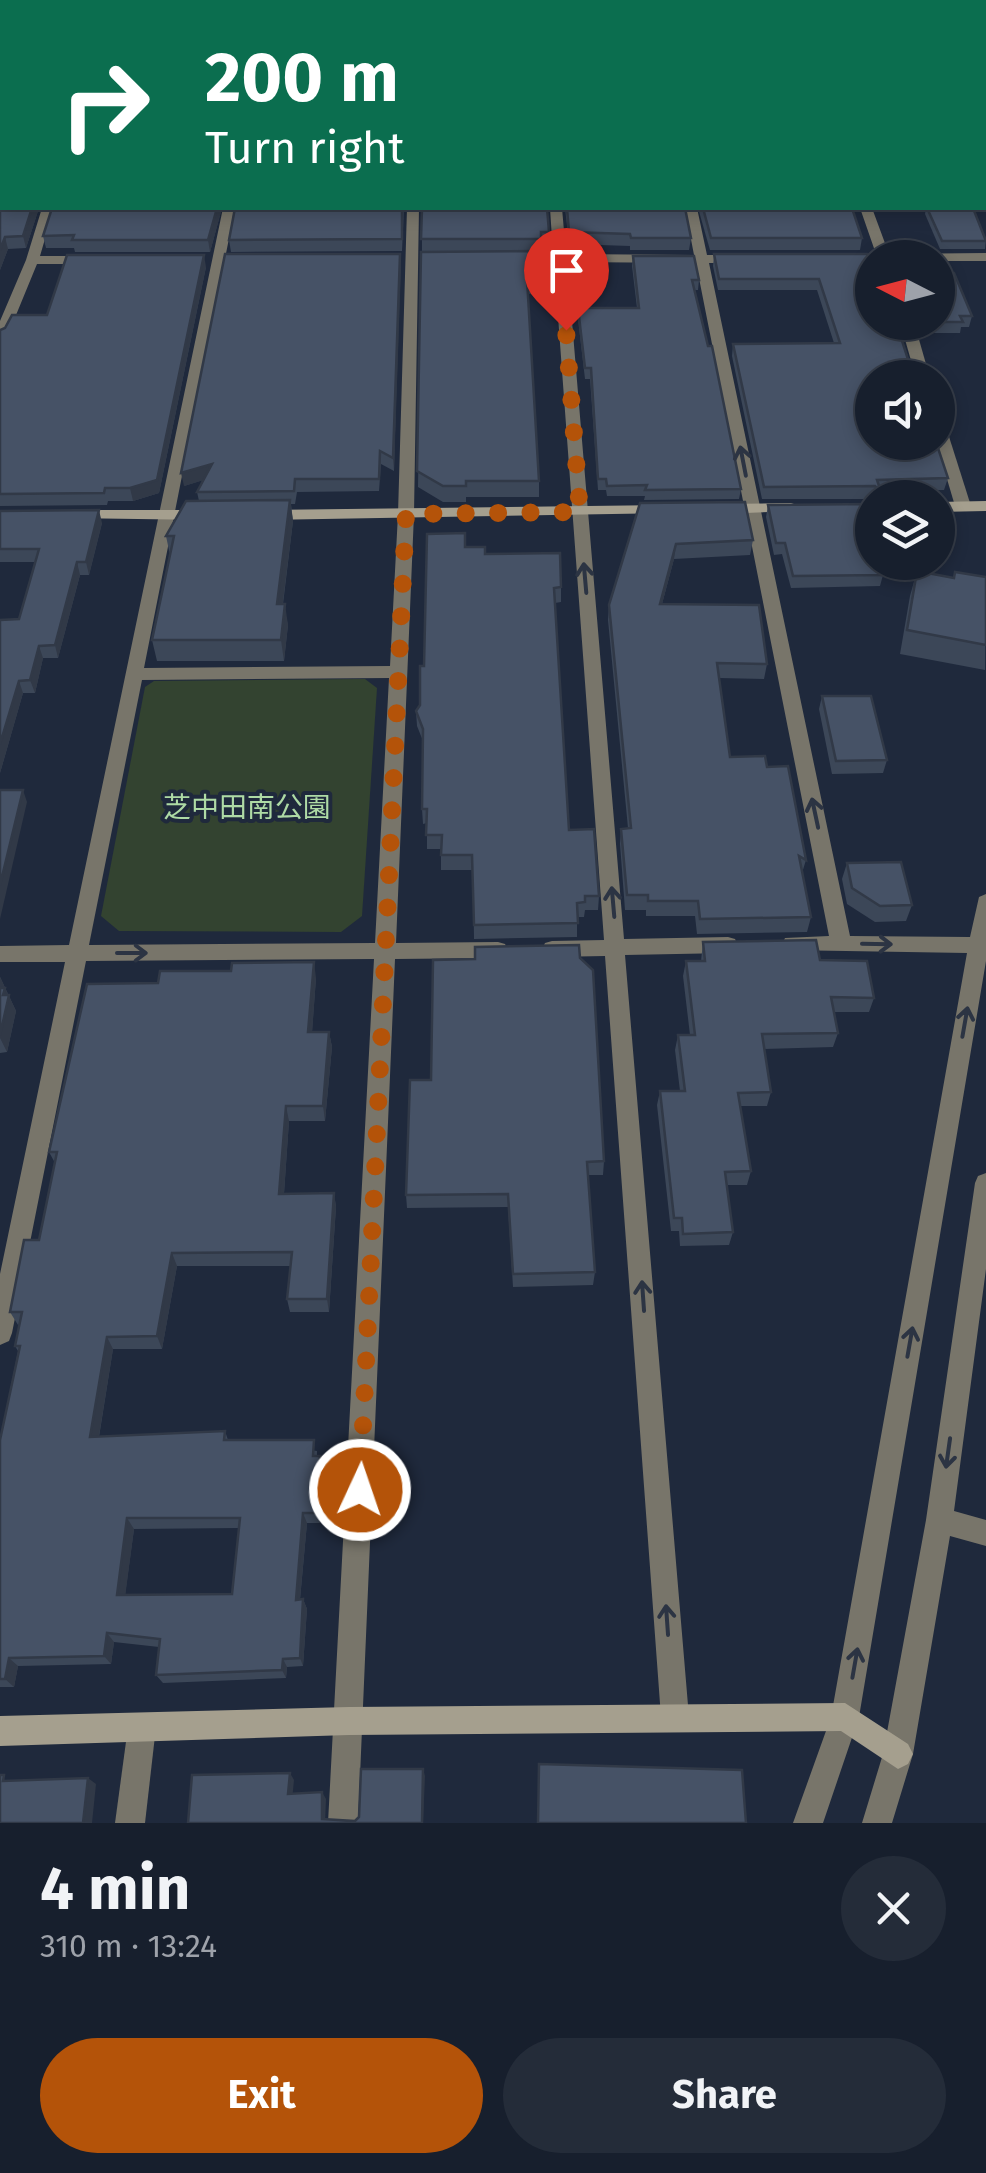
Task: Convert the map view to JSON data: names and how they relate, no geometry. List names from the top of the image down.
{
  "parks": ["芝中田南公園"],
  "north": "left",
  "page": {
    "turn": ["200 m", "Turn right"],
    "heading": ["4 min", "310 m · 13:24"],
    "buttons": ["Exit", "Share"]
  }
}
